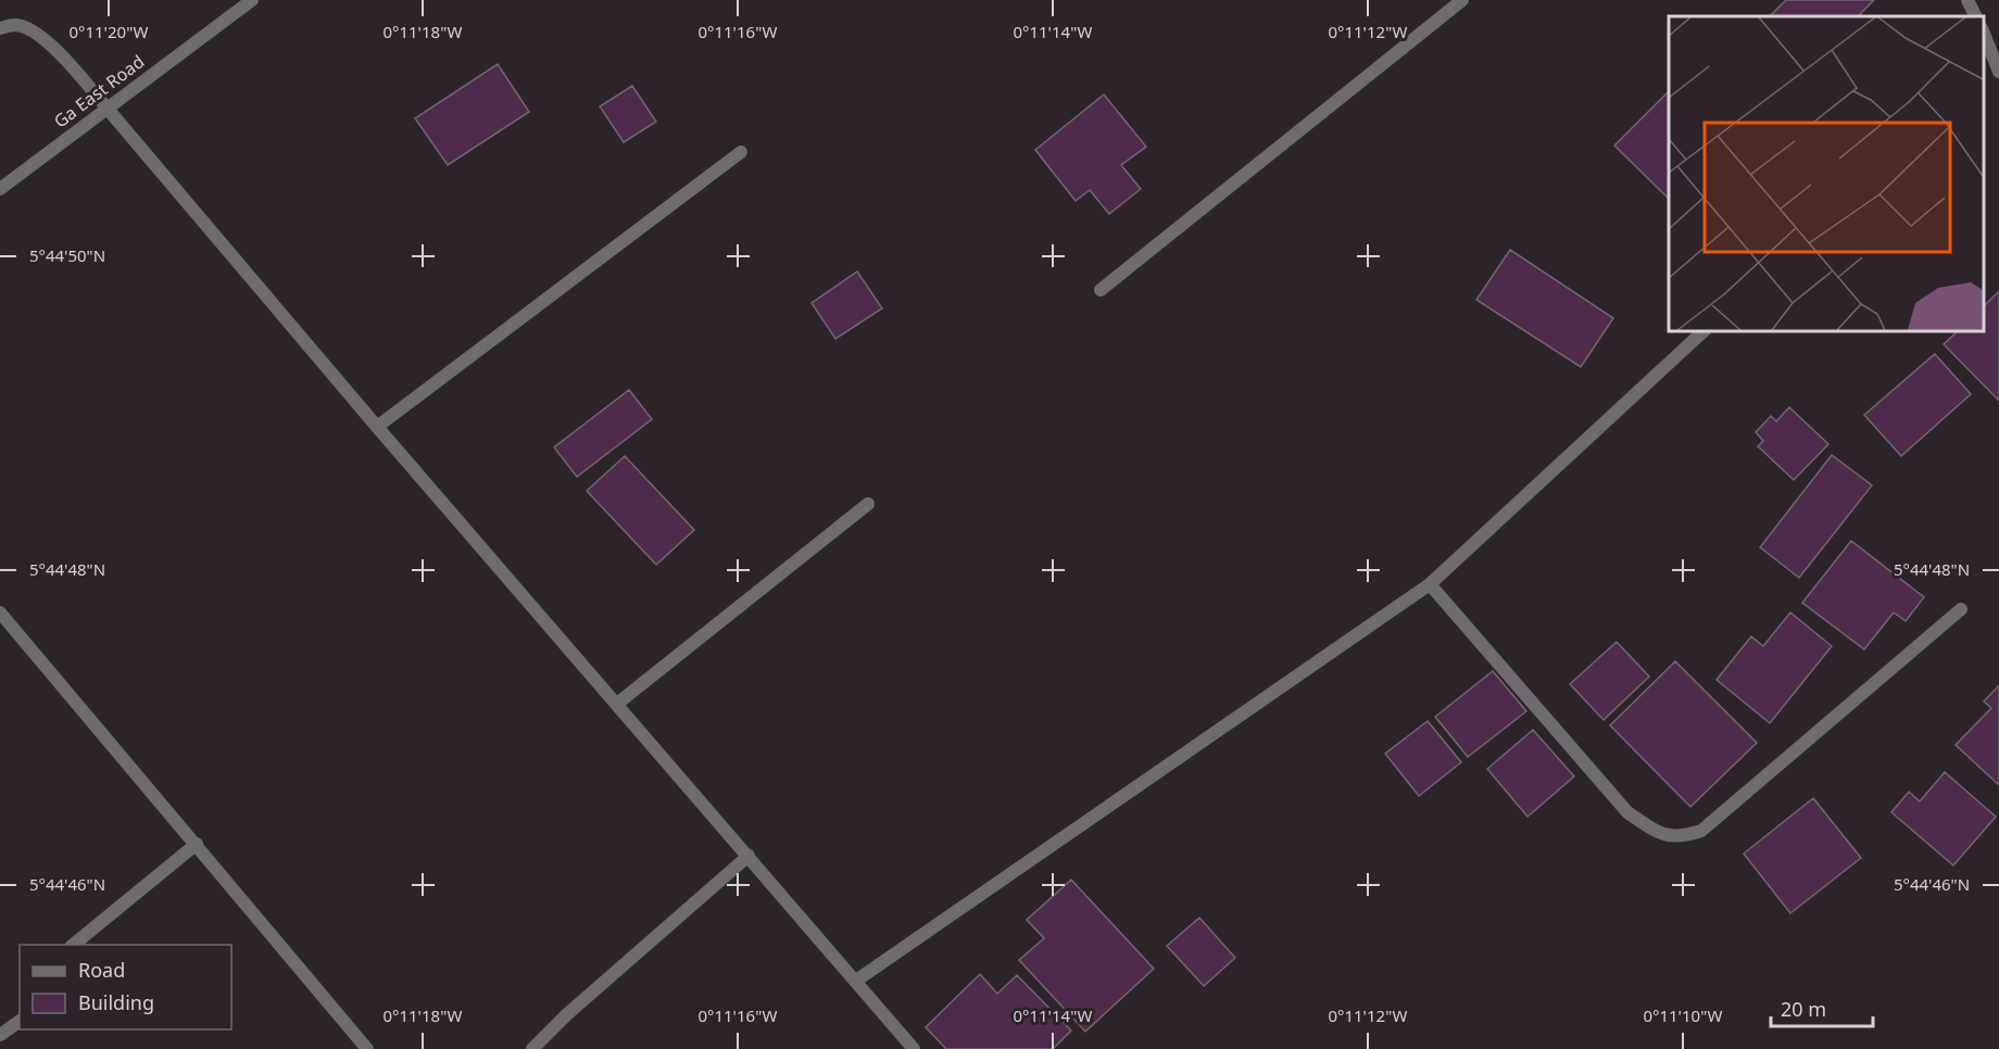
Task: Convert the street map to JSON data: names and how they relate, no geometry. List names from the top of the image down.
{
  "streets": {
    "street": ["Ga East Road"]
  },
  "legend": ["Road", "Building"],
  "scale_bar": "20 m",
  "coordinates": [
    "0°11'20\"W",
    "0°11'18\"W",
    "0°11'16\"W",
    "0°11'14\"W",
    "0°11'12\"W",
    "5°44'50\"N",
    "5°44'48\"N",
    "5°44'46\"N",
    "0°11'10\"W"
  ]
}
